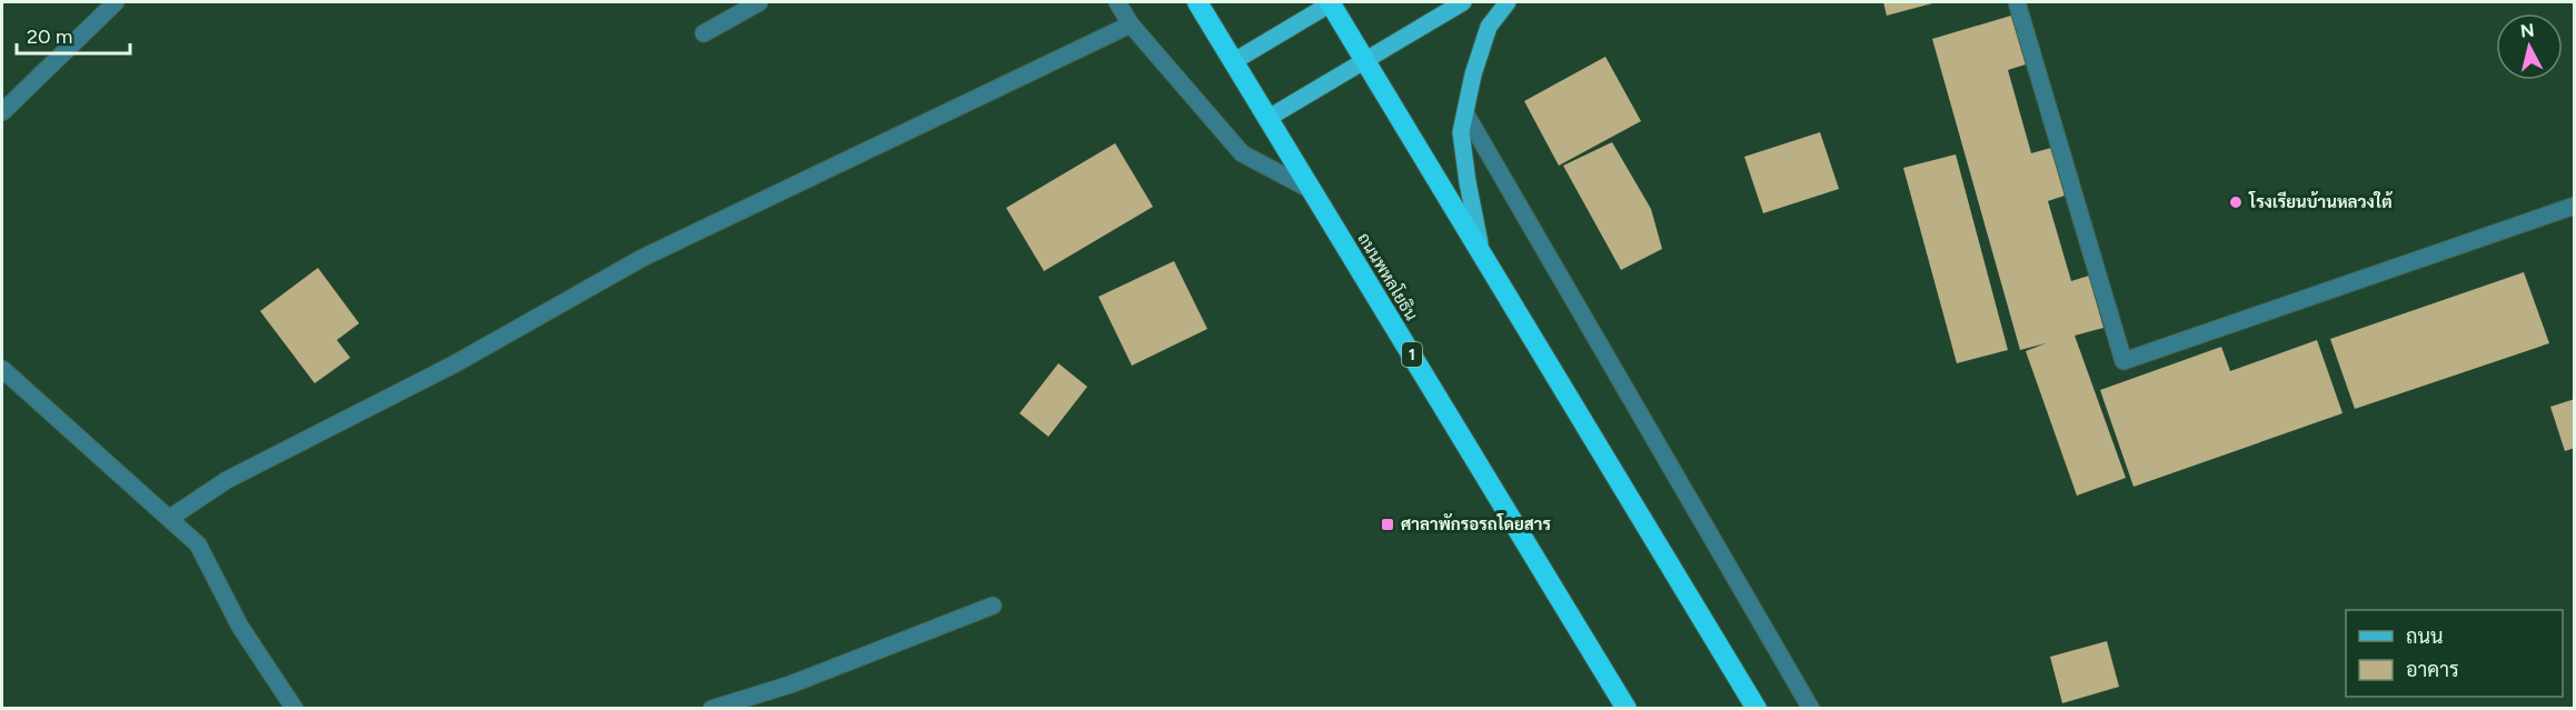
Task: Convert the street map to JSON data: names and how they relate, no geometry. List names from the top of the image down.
{
  "streets": {
    "highway": ["ถนนพหลโยธิน", "1"]
  },
  "places": {
    "other": ["โรงเรียนบ้านหลวงใต้"],
    "transit": ["ศาลาพักรอรถโดยสาร"]
  },
  "legend": ["ถนน", "อาคาร"],
  "scale_bar": "20 m",
  "north": "top"
}
